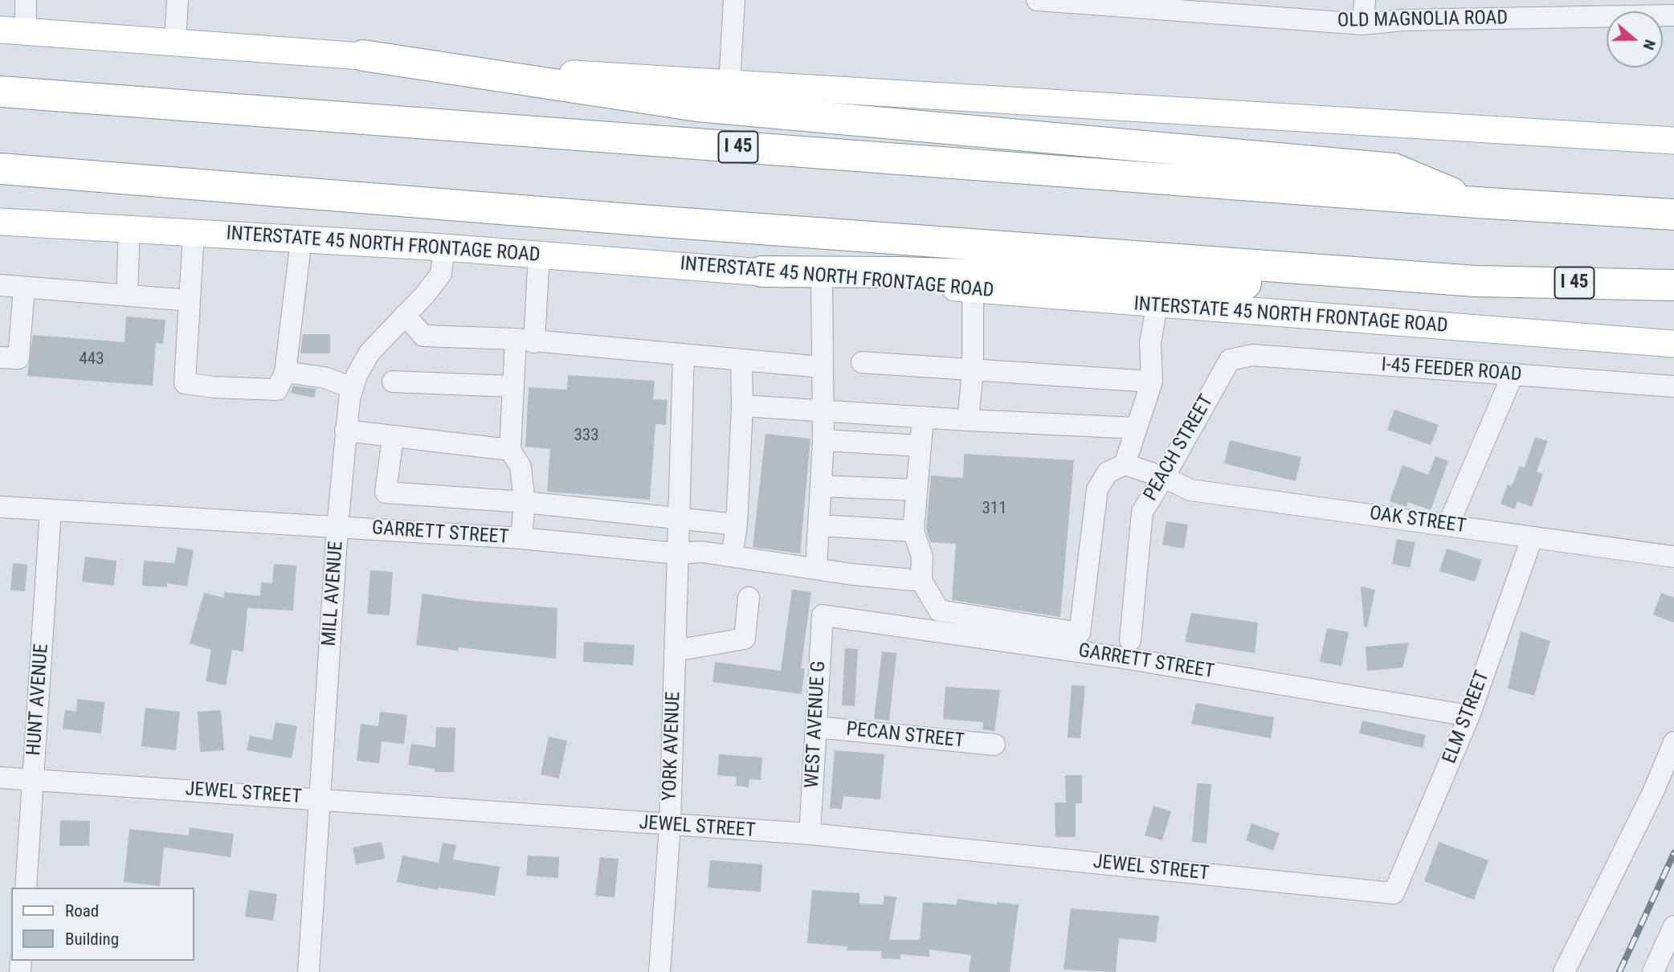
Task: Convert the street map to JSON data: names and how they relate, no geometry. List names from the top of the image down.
{
  "streets": {
    "highway": ["I 45"],
    "main road": ["INTERSTATE 45 NORTH FRONTAGE ROAD"],
    "street": [
      "OLD MAGNOLIA ROAD",
      "I-45 FEEDER ROAD",
      "PEACH STREET",
      "OAK STREET",
      "GARRETT STREET",
      "MILL AVENUE",
      "HUNT AVENUE",
      "ELM STREET",
      "WEST AVENUE G",
      "PECAN STREET",
      "YORK AVENUE",
      "JEWEL STREET"
    ]
  },
  "crossings": [
    ["INTERSTATE 45 NORTH FRONTAGE ROAD", "MILL AVENUE"],
    ["I-45 FEEDER ROAD", "PEACH STREET"],
    ["PEACH STREET", "OAK STREET"],
    ["OAK STREET", "ELM STREET"],
    ["GARRETT STREET", "MILL AVENUE"],
    ["GARRETT STREET", "HUNT AVENUE"],
    ["GARRETT STREET", "ELM STREET"],
    ["GARRETT STREET", "WEST AVENUE G"],
    ["GARRETT STREET", "YORK AVENUE"],
    ["MILL AVENUE", "JEWEL STREET"],
    ["HUNT AVENUE", "JEWEL STREET"],
    ["ELM STREET", "JEWEL STREET"],
    ["WEST AVENUE G", "PECAN STREET"],
    ["WEST AVENUE G", "JEWEL STREET"],
    ["YORK AVENUE", "JEWEL STREET"]
  ],
  "house_numbers": ["443", "333", "311"],
  "legend": ["Road", "Building"],
  "north": "right"
}
